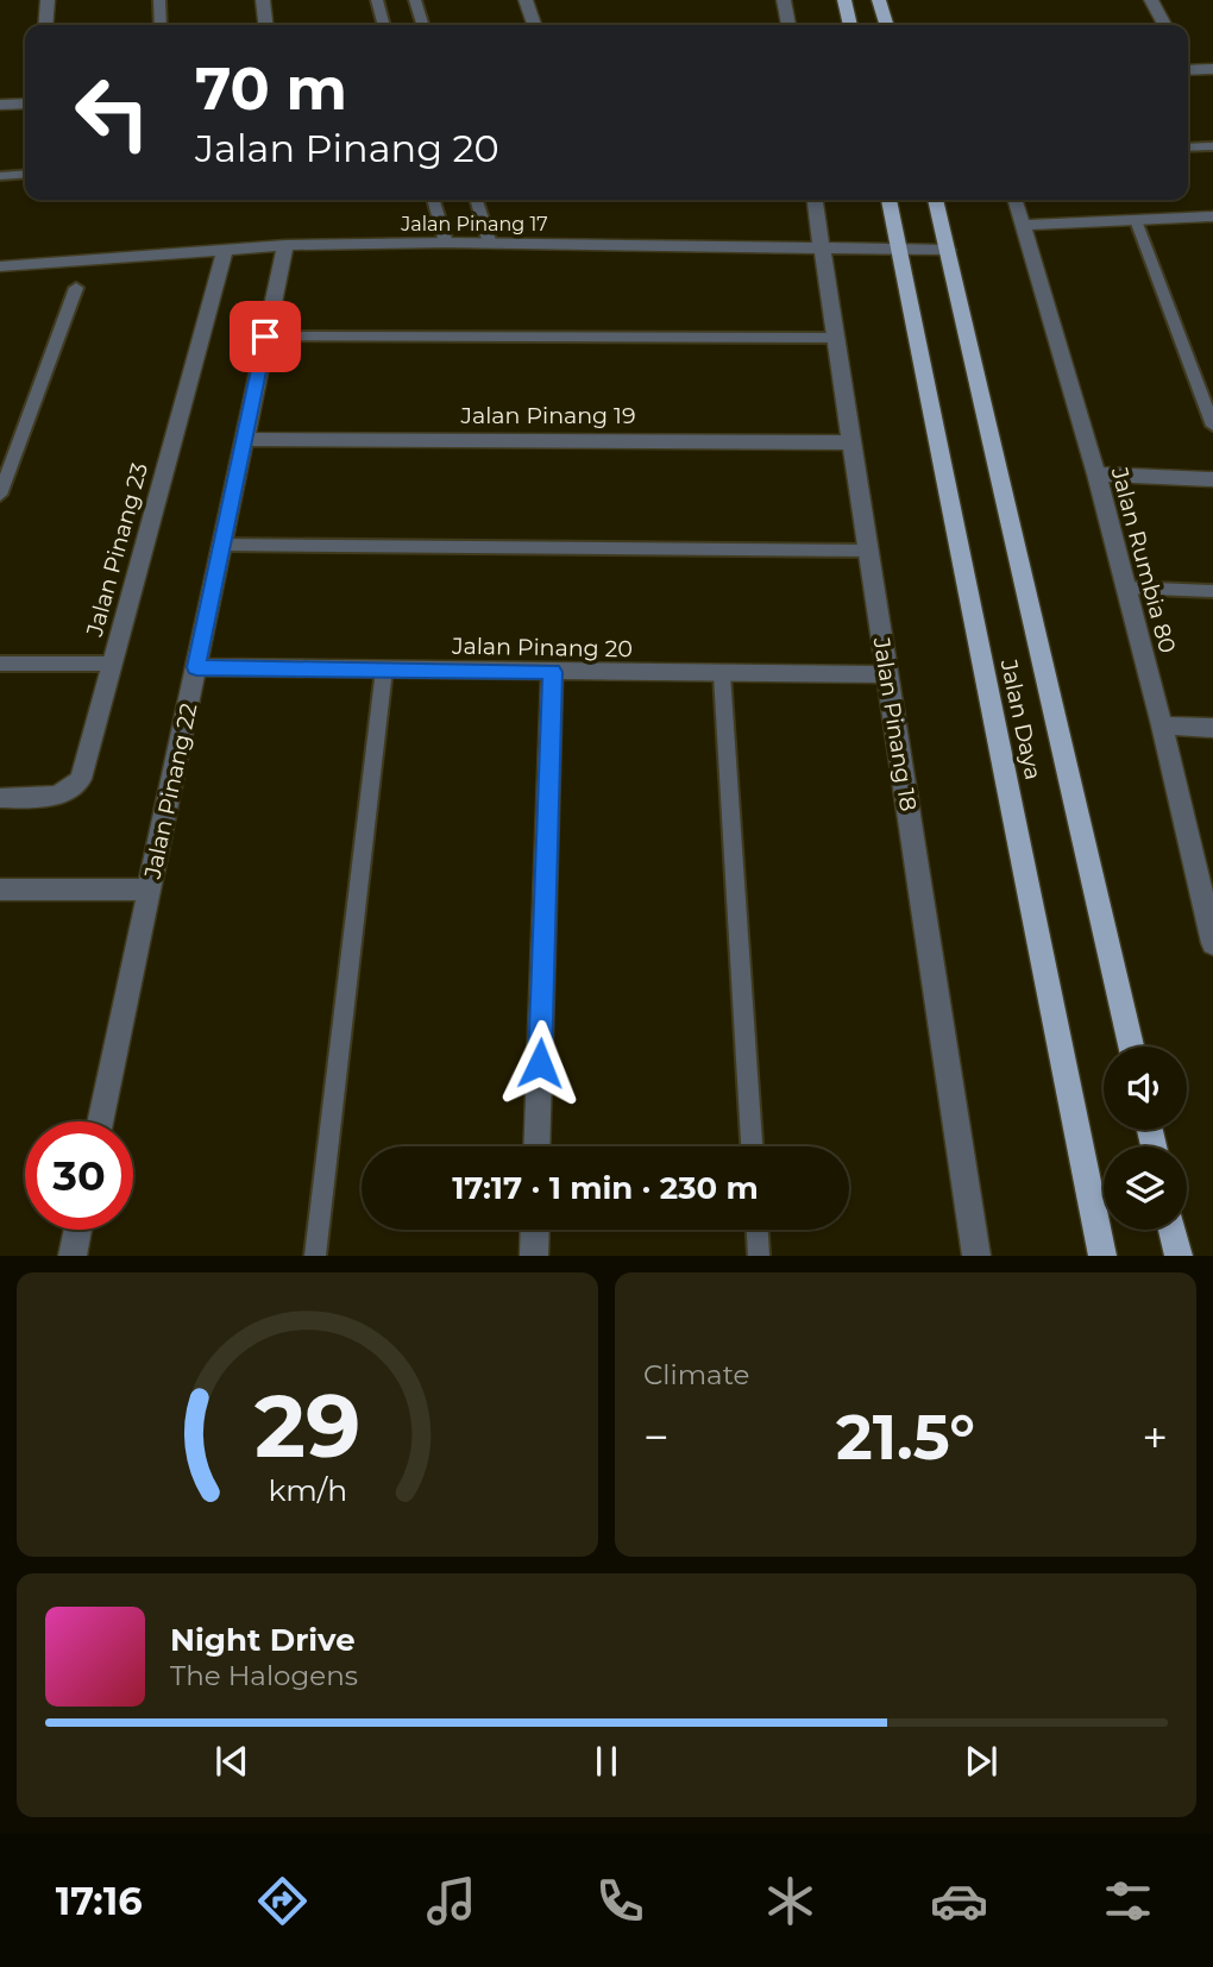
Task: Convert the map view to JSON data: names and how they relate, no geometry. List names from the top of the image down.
{
  "streets": {
    "main road": ["Jalan Daya"],
    "street": [
      "Jalan Pinang 17",
      "Jalan Pinang 19",
      "Jalan Pinang 23",
      "Jalan Rumbia 80",
      "Jalan Pinang 20",
      "Jalan Pinang 18",
      "Jalan Pinang 22"
    ]
  },
  "crossings": [
    ["Jalan Pinang 17", "Jalan Pinang 23"],
    ["Jalan Pinang 17", "Jalan Daya"],
    ["Jalan Pinang 17", "Jalan Pinang 18"],
    ["Jalan Pinang 17", "Jalan Pinang 22"],
    ["Jalan Pinang 19", "Jalan Pinang 18"],
    ["Jalan Pinang 19", "Jalan Pinang 22"],
    ["Jalan Pinang 20", "Jalan Pinang 18"],
    ["Jalan Pinang 20", "Jalan Pinang 22"]
  ],
  "page": {
    "turn": ["70 m", "Jalan Pinang 20"],
    "limit": "30",
    "trip": "17:17 · 1 min · 230 m",
    "tile": "Climate",
    "heat": ["−", "21.5°", "+"],
    "song": ["Night Drive", "The Halogens"],
    "tabs": "17:16",
    "gauge": ["29", "km/h"]
  }
}
